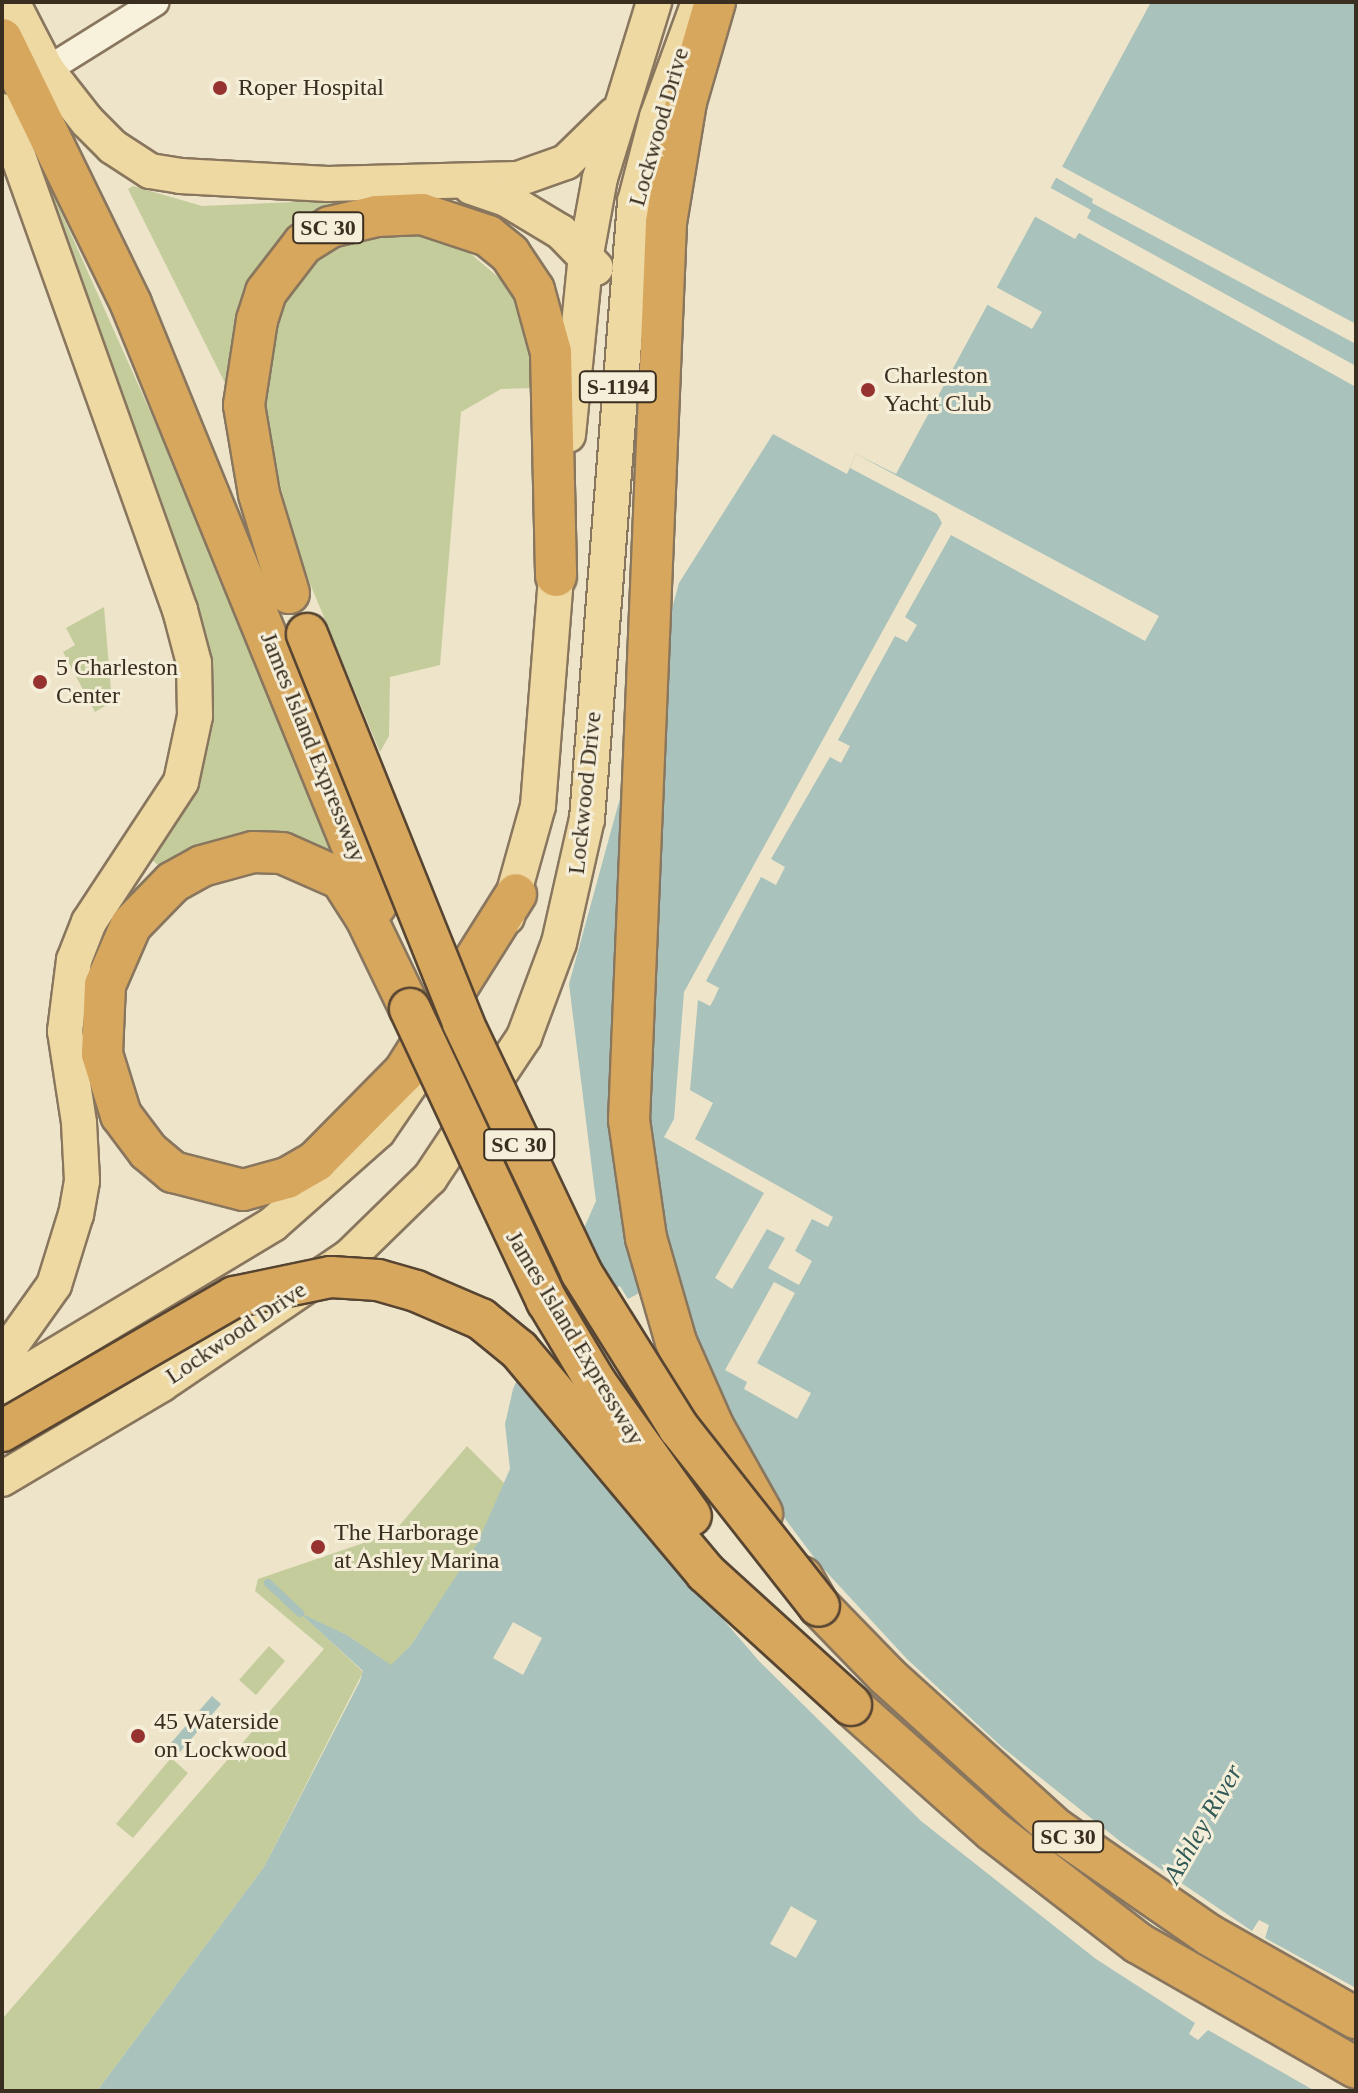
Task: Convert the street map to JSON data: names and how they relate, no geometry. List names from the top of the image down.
{
  "streets": {
    "highway": ["SC 30", "James Island Expressway"],
    "main road": ["Lockwood Drive", "S-1194"]
  },
  "crossings": [
    ["Lockwood Drive", "SC 30"],
    ["SC 30", "James Island Expressway"]
  ],
  "water": ["Ashley River"],
  "places": [
    "Roper Hospital",
    "Charleston Yacht Club",
    "5 Charleston Center",
    "The Harborage at Ashley Marina",
    "45 Waterside on Lockwood"
  ]
}
